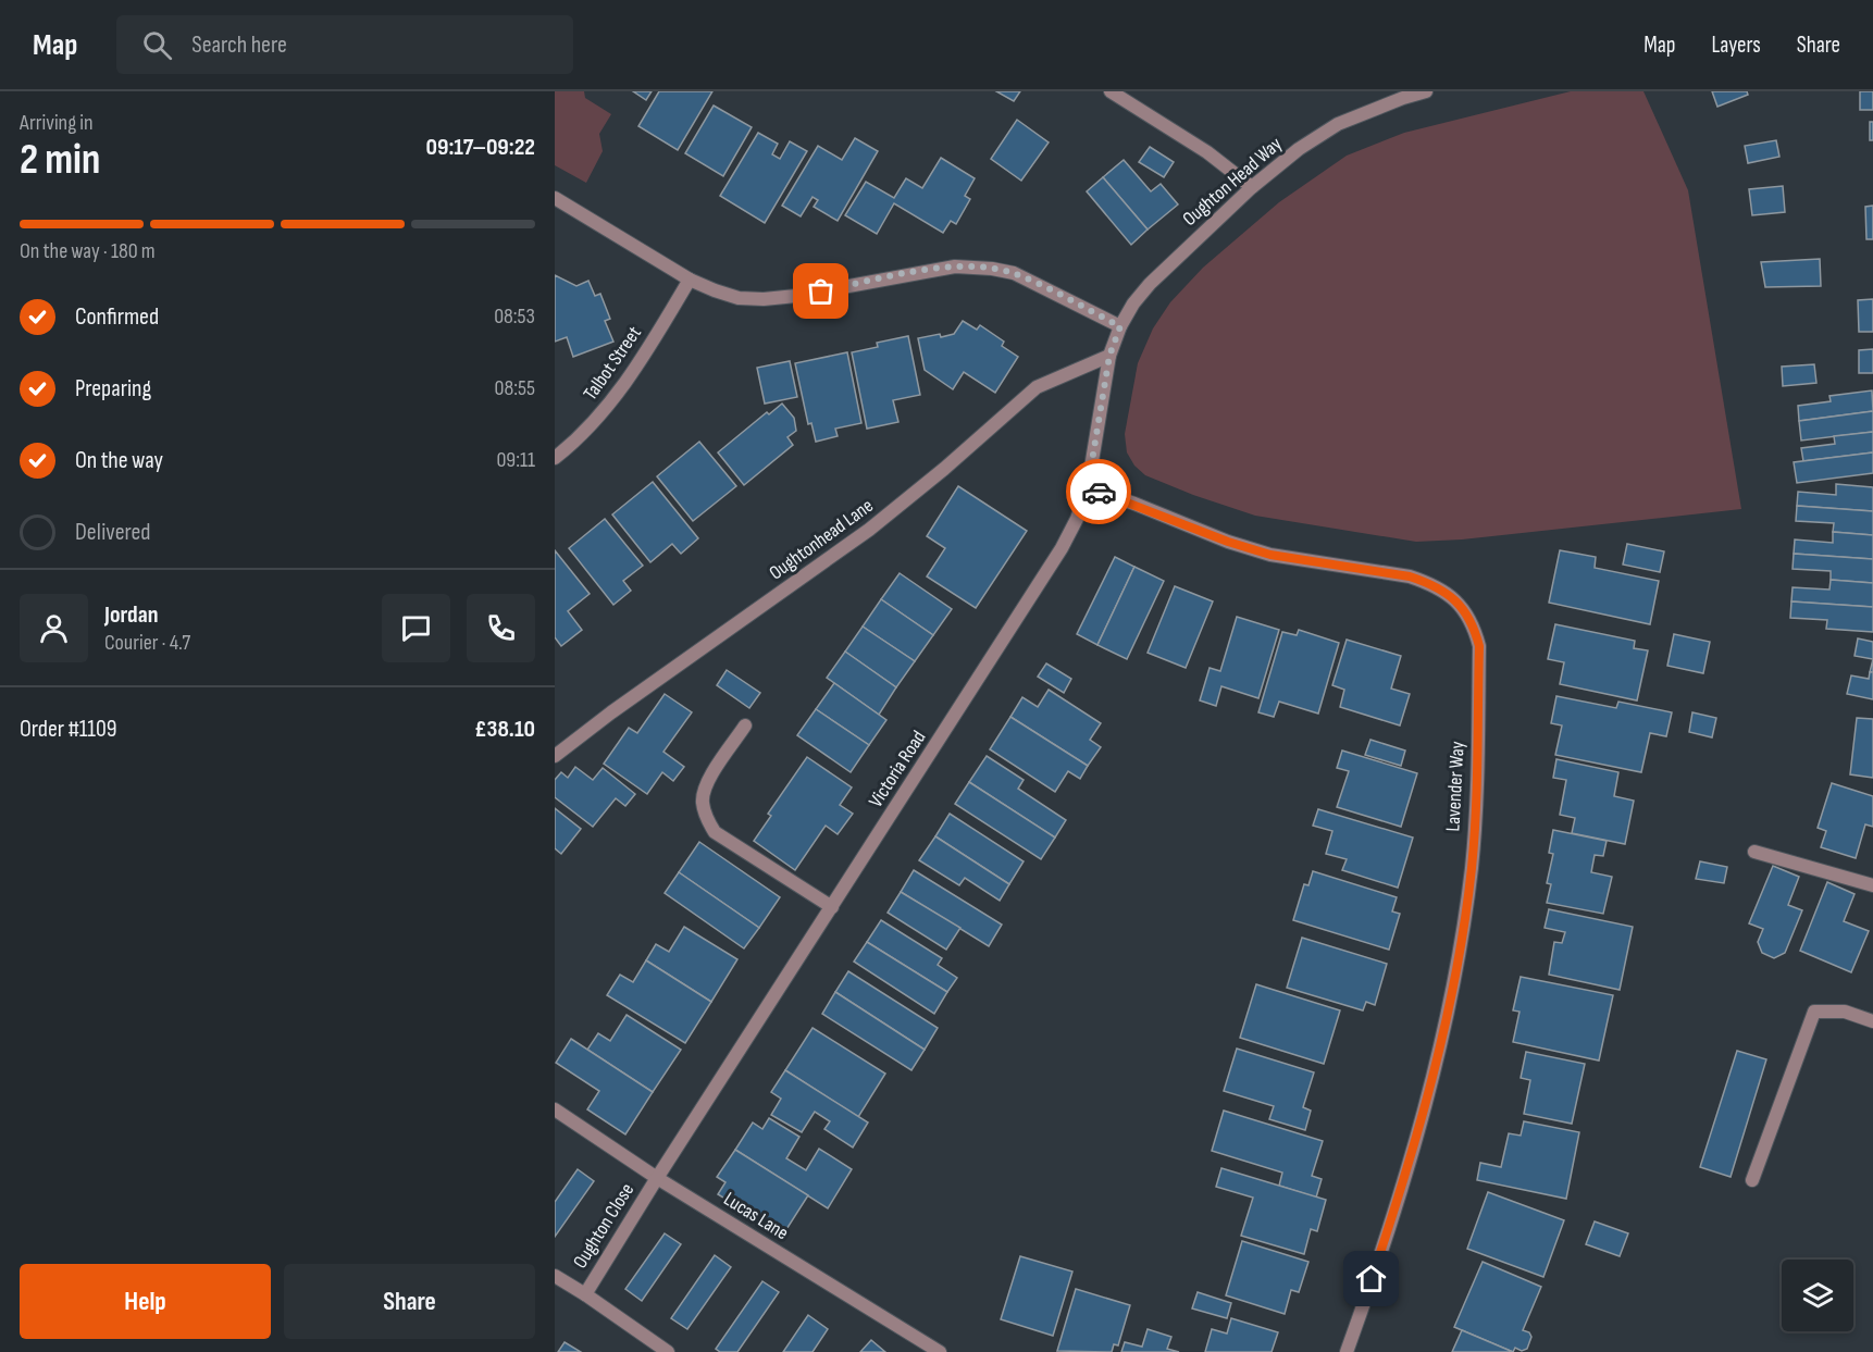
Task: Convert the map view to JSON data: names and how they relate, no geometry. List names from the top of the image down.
{
  "streets": {
    "street": [
      "Oughton Head Way",
      "Talbot Street",
      "Oughtonhead Lane",
      "Victoria Road",
      "Lavender Way",
      "Lucas Lane",
      "Oughton Close"
    ]
  },
  "crossings": [
    ["Oughton Head Way", "Oughtonhead Lane"],
    ["Oughton Head Way", "Victoria Road"],
    ["Oughtonhead Lane", "Victoria Road"],
    ["Victoria Road", "Lavender Way"],
    ["Victoria Road", "Lucas Lane"],
    ["Victoria Road", "Oughton Close"],
    ["Lucas Lane", "Oughton Close"]
  ],
  "page": {
    "header": "Map",
    "search": "Search here",
    "nav": ["Map", "Layers", "Share"],
    "heading": ["2 min", "Arriving in", "09:17–09:22"],
    "panel": [
      "Jordan",
      "Courier · 4.7",
      "Order #1109",
      "£38.10"
    ],
    "bar": "On the way · 180 m",
    "list": [
      ["Confirmed", "08:53"],
      ["Preparing", "08:55"],
      ["On the way", "09:11"],
      "Delivered"
    ],
    "buttons": ["Help", "Share"]
  }
}
